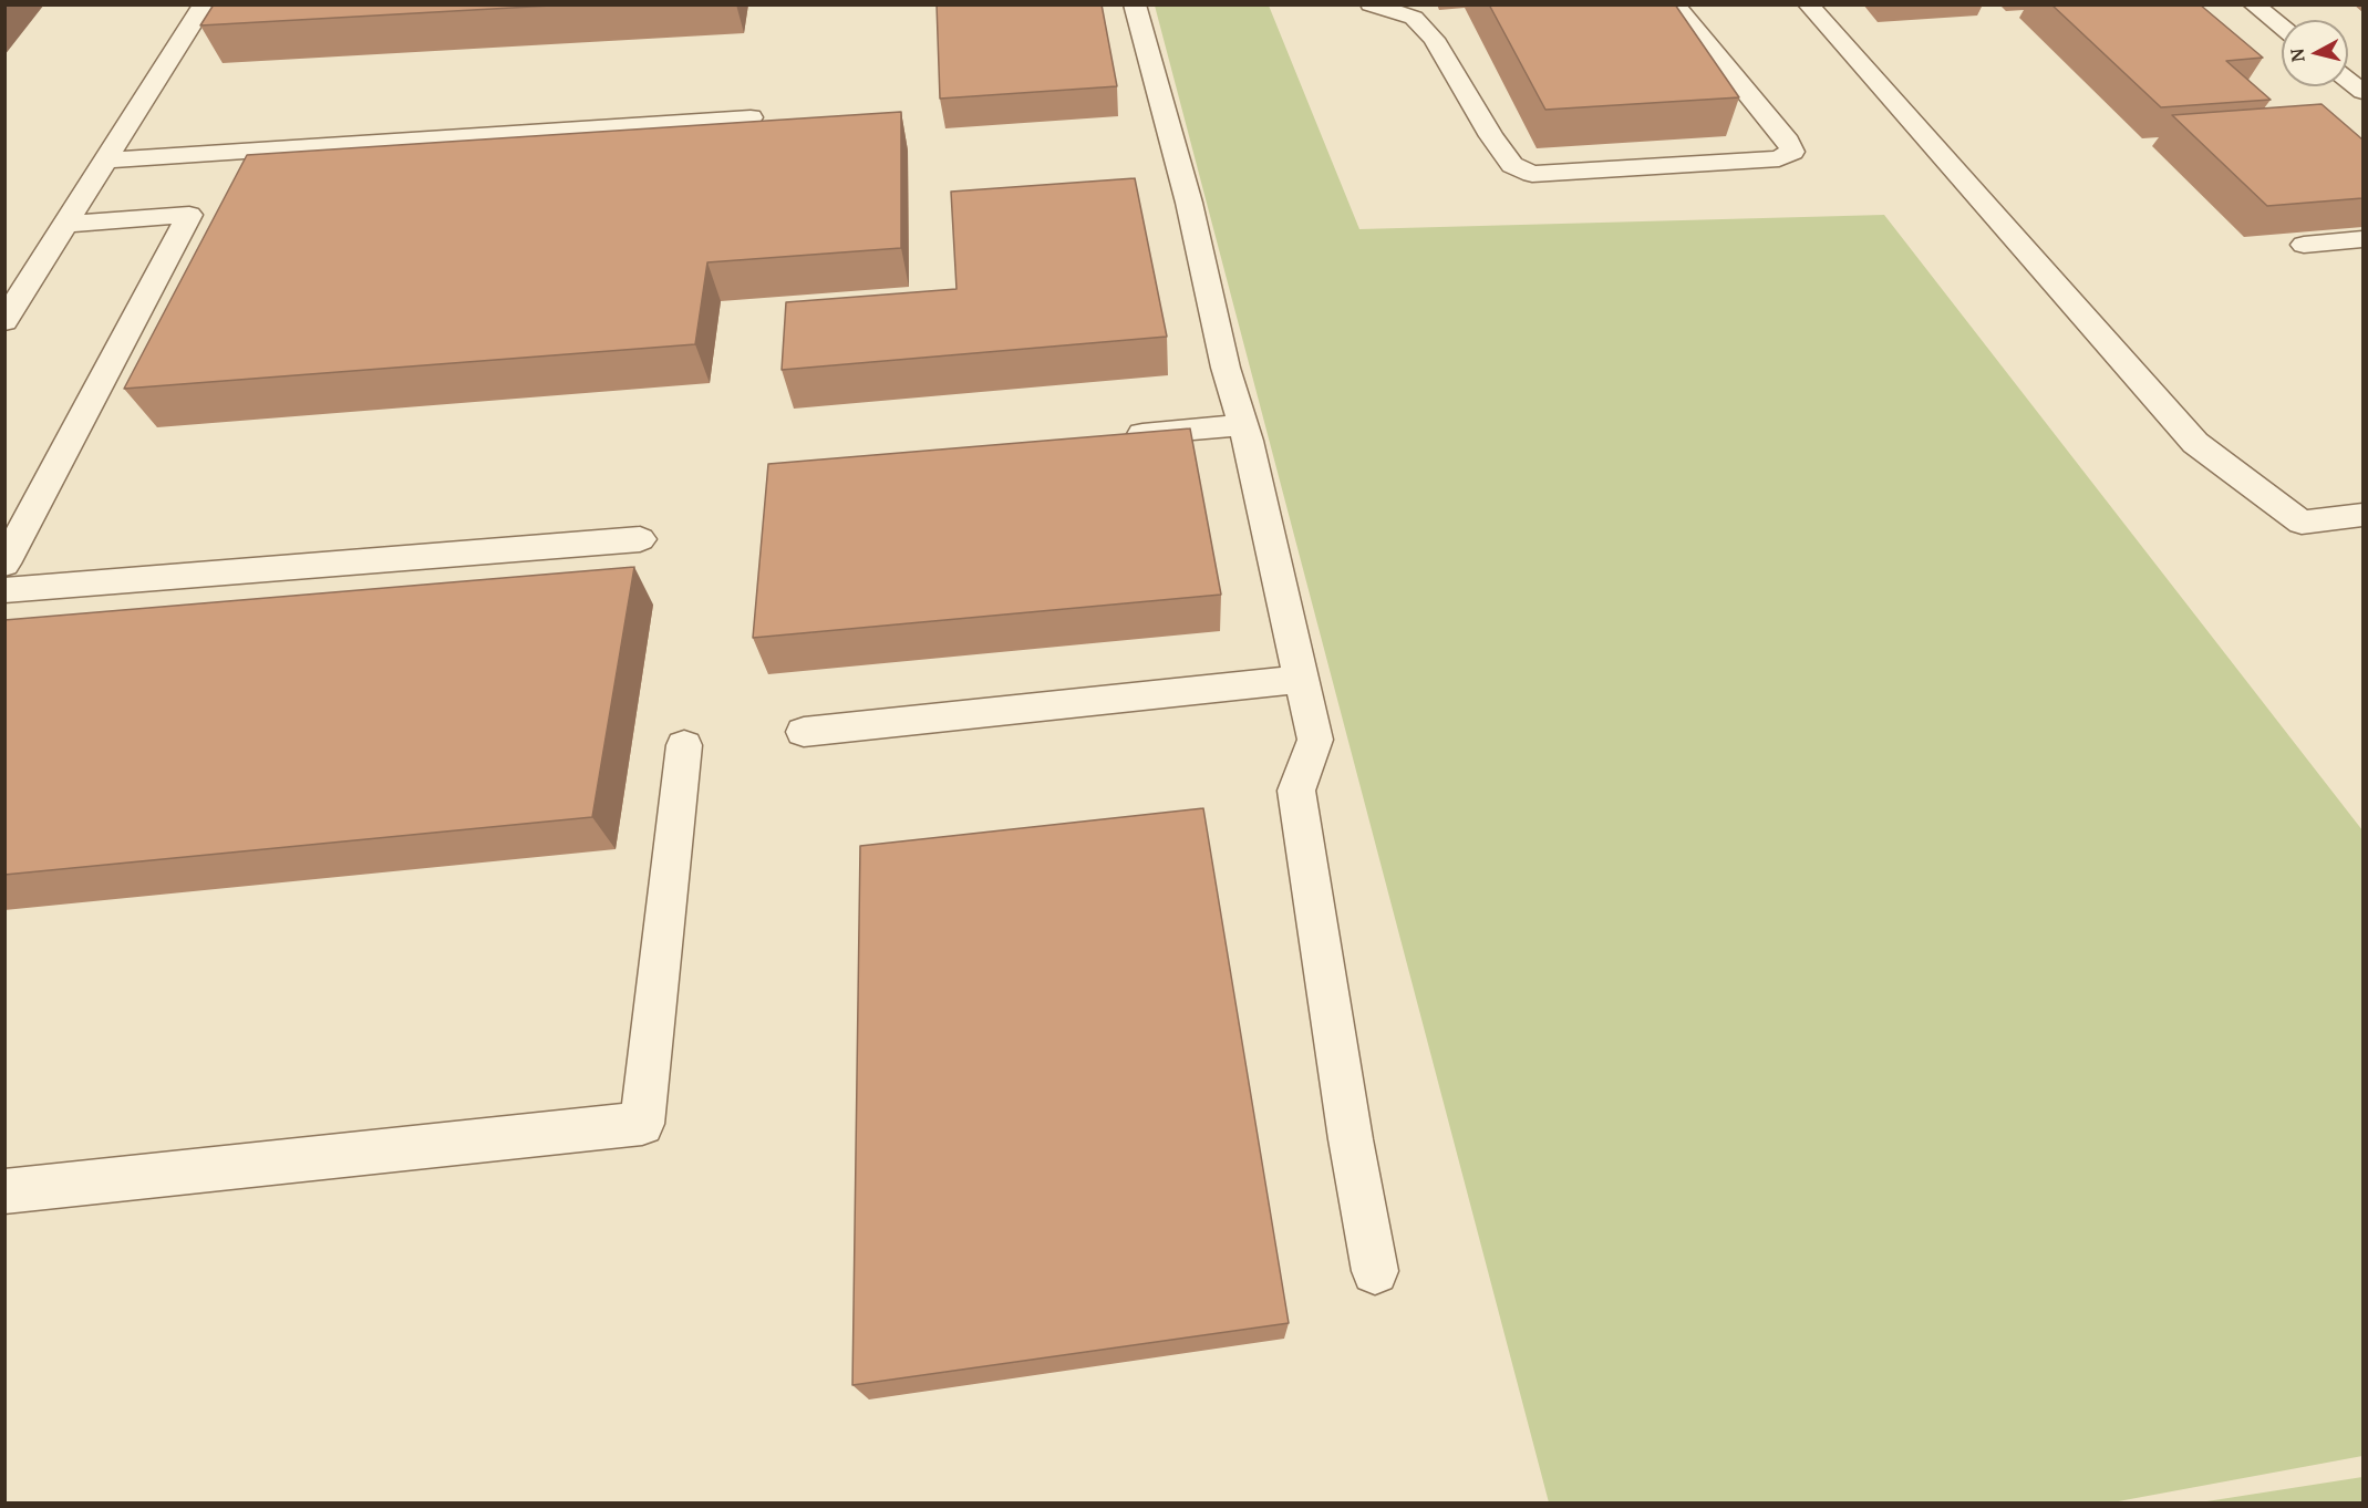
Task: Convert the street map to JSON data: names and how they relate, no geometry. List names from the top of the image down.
{
  "north": "left"
}
